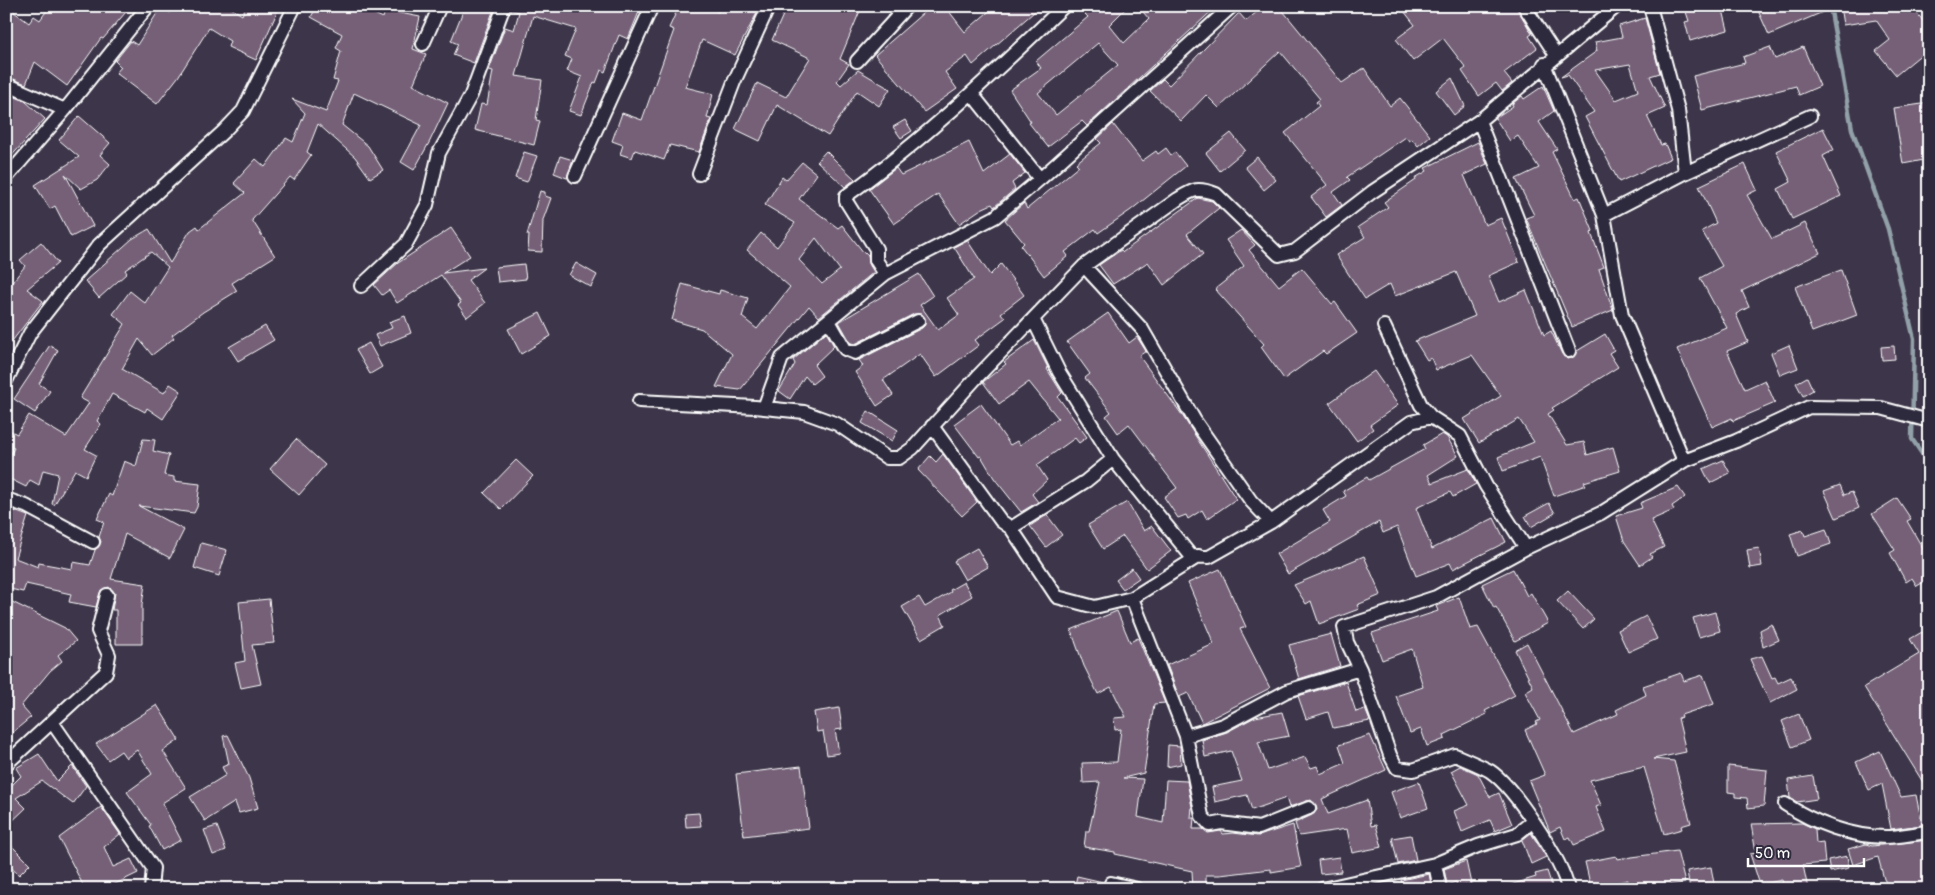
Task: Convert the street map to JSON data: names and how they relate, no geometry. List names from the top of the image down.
{
  "scale_bar": "50 m"
}
